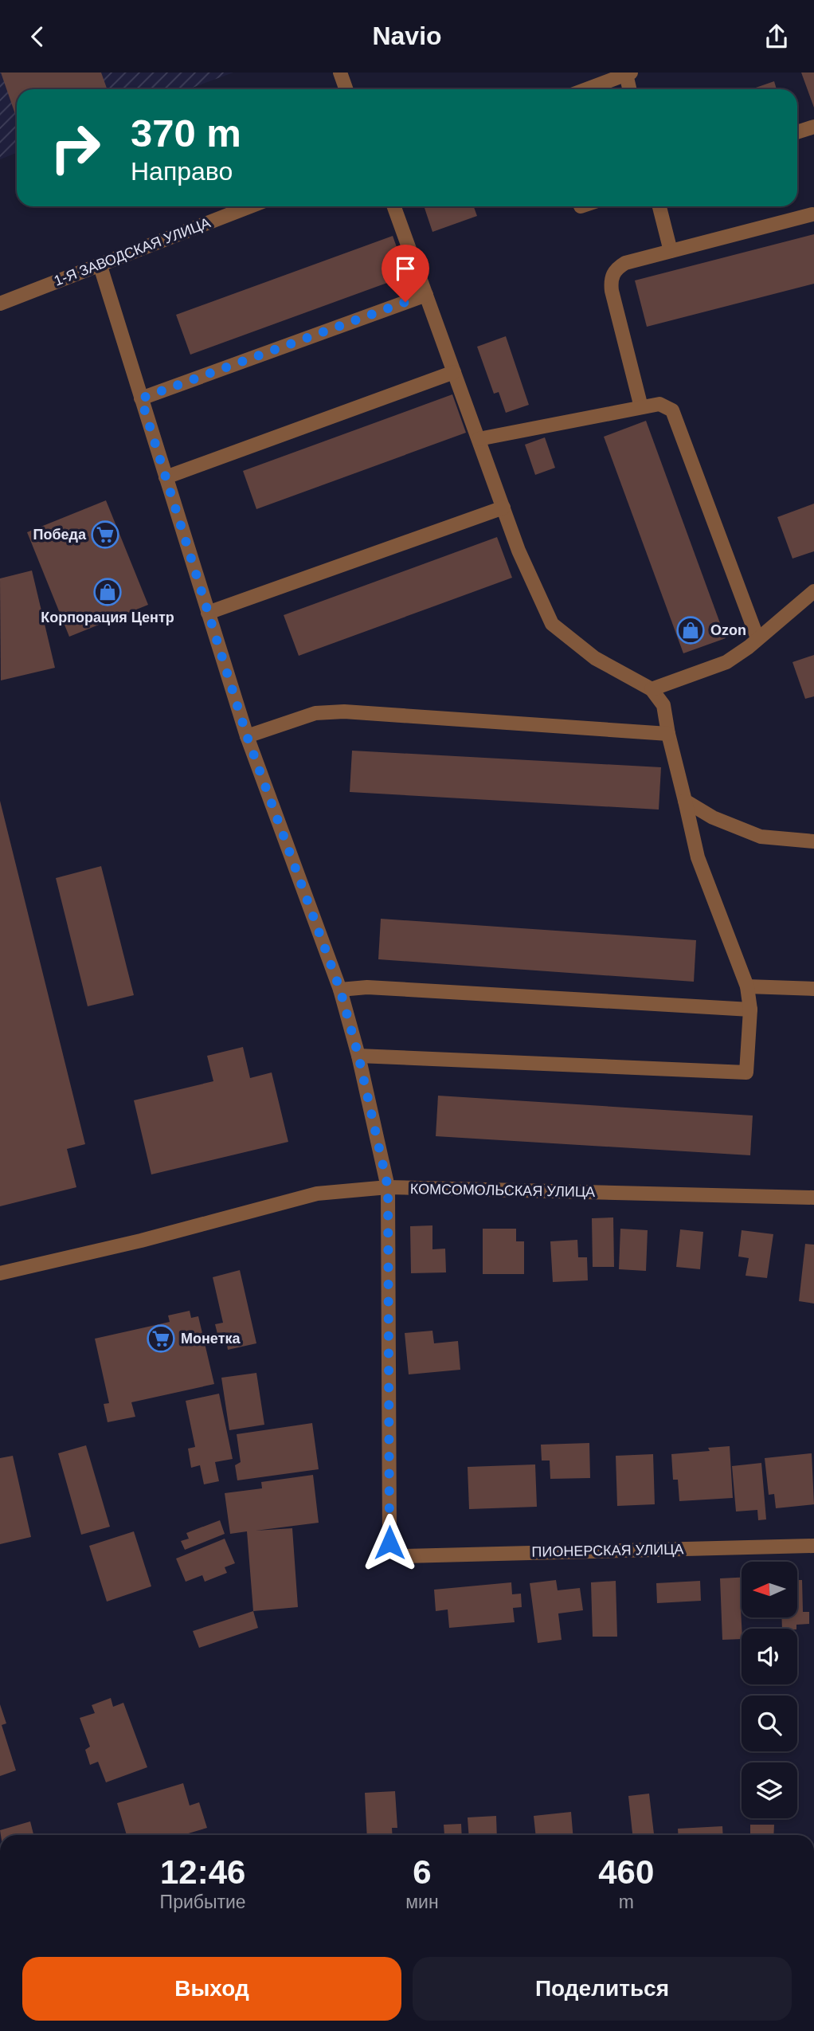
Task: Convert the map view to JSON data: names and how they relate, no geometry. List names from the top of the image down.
{
  "streets": {
    "street": ["1-Я ЗАВОДСКАЯ УЛИЦА", "КОМСОМОЛЬСКАЯ УЛИЦА", "ПИОНЕРСКАЯ УЛИЦА"]
  },
  "crossings": [
    ["КОМСОМОЛЬСКАЯ УЛИЦА", "ПИОНЕРСКАЯ УЛИЦА"]
  ],
  "places": {
    "supermarket": ["Победа", "Монетка"],
    "shop": ["Корпорация Центр", "Ozon"]
  },
  "north": "left",
  "page": {
    "header": "Navio",
    "turn": ["370 m", "Направо"],
    "eta": [
      "12:46",
      "Прибытие",
      "6",
      "мин",
      "460",
      "m"
    ],
    "buttons": ["Выход", "Поделиться"]
  }
}
